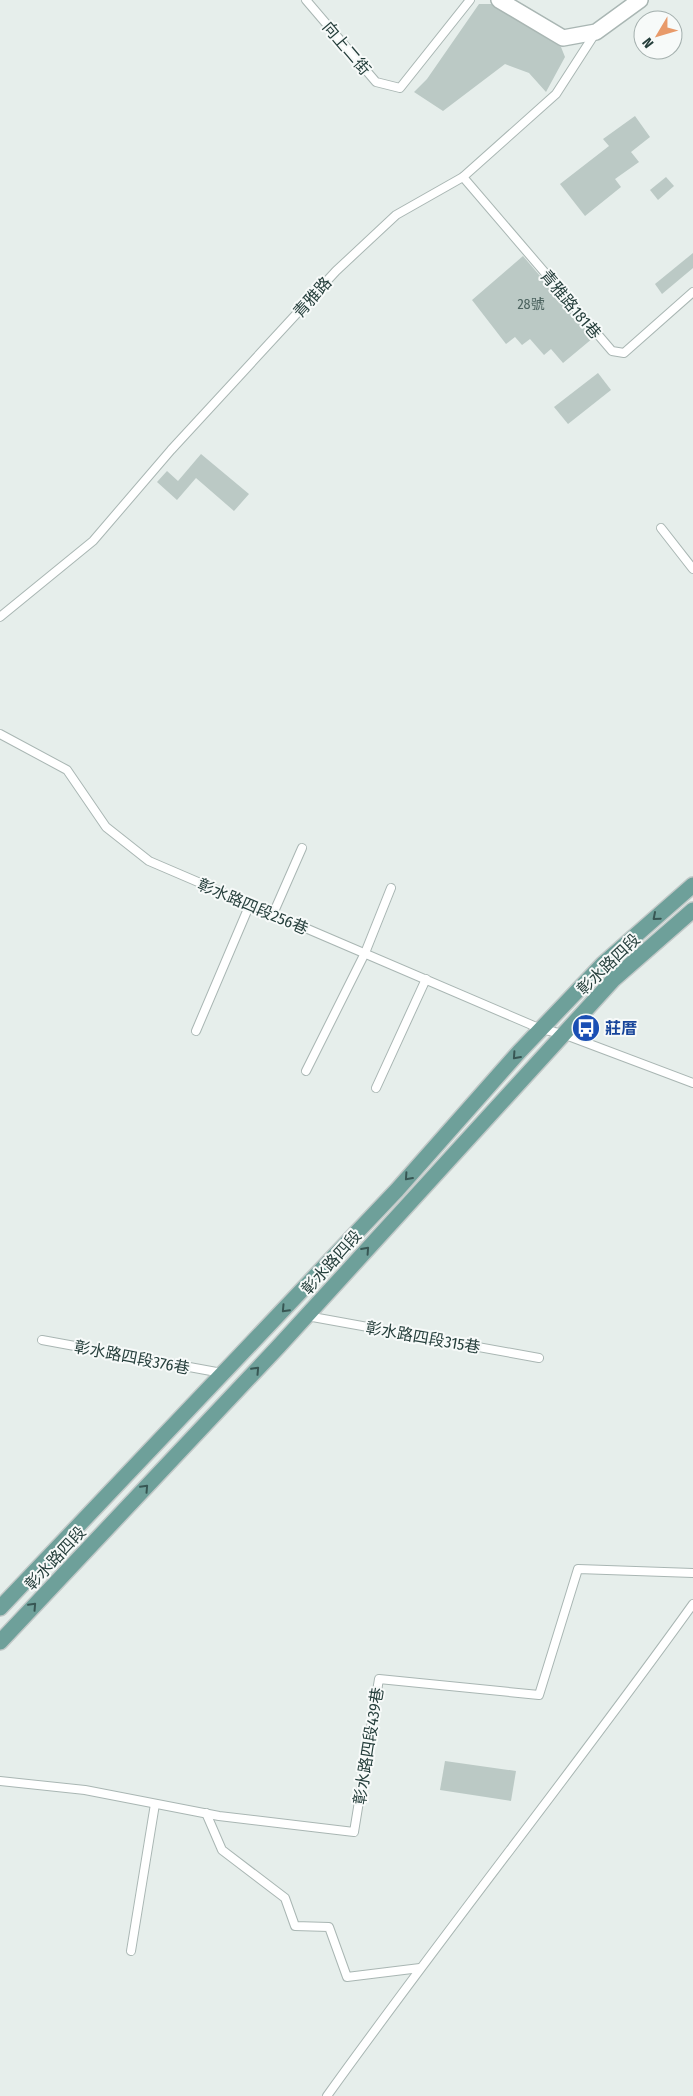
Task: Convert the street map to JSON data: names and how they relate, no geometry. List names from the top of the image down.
{
  "streets": {
    "main road": ["彰水路四段"],
    "street": ["青雅路"],
    "lane": [
      "向上二街",
      "青雅路181巷",
      "彰水路四段256巷",
      "彰水路四段315巷",
      "彰水路四段376巷",
      "彰水路四段439巷"
    ]
  },
  "crossings": [
    ["青雅路", "青雅路181巷"],
    ["彰水路四段256巷", "彰水路四段"],
    ["彰水路四段", "彰水路四段315巷"],
    ["彰水路四段", "彰水路四段376巷"]
  ],
  "places": {
    "bus stop": ["莊厝"]
  },
  "house_numbers": ["28號"],
  "north": "bottom left"
}
